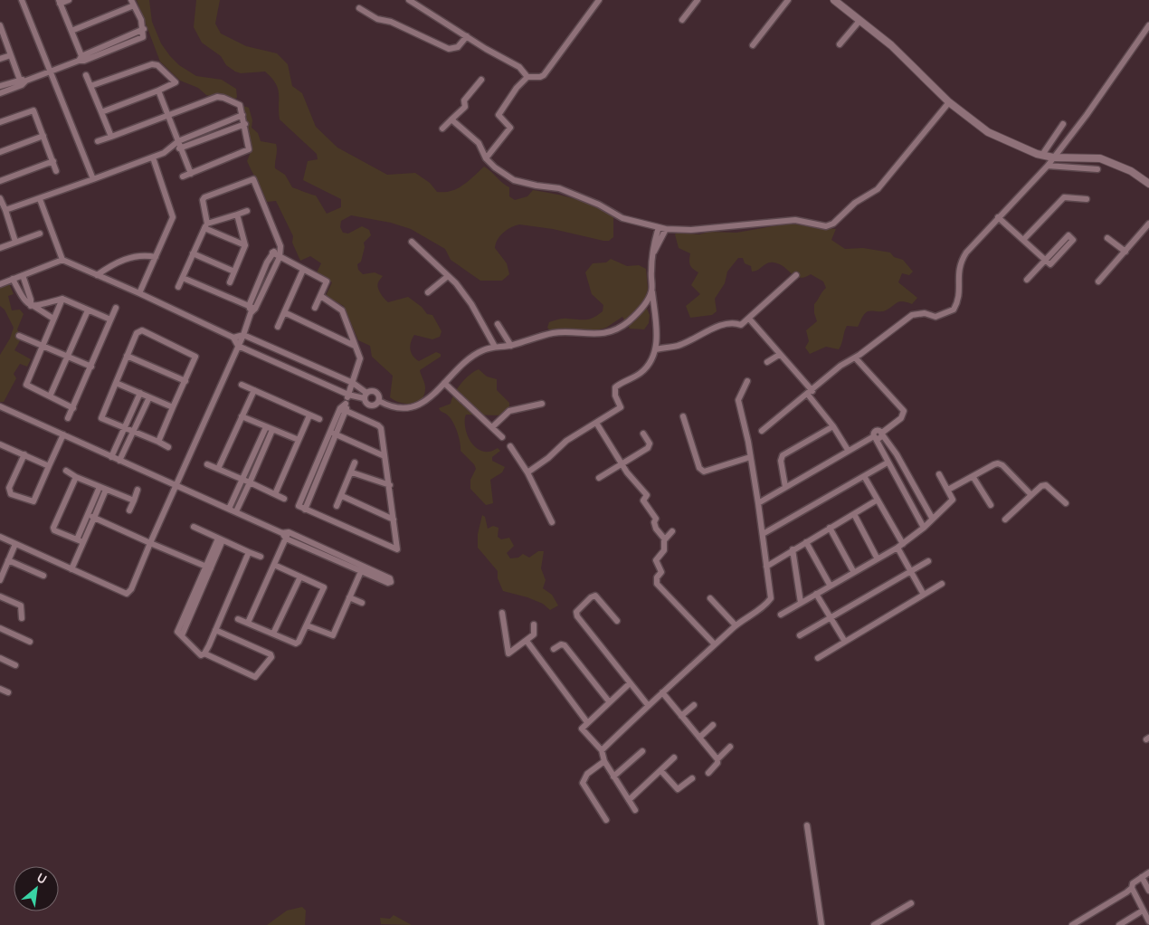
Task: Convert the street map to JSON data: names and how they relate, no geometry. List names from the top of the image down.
{
  "north": "top right"
}
